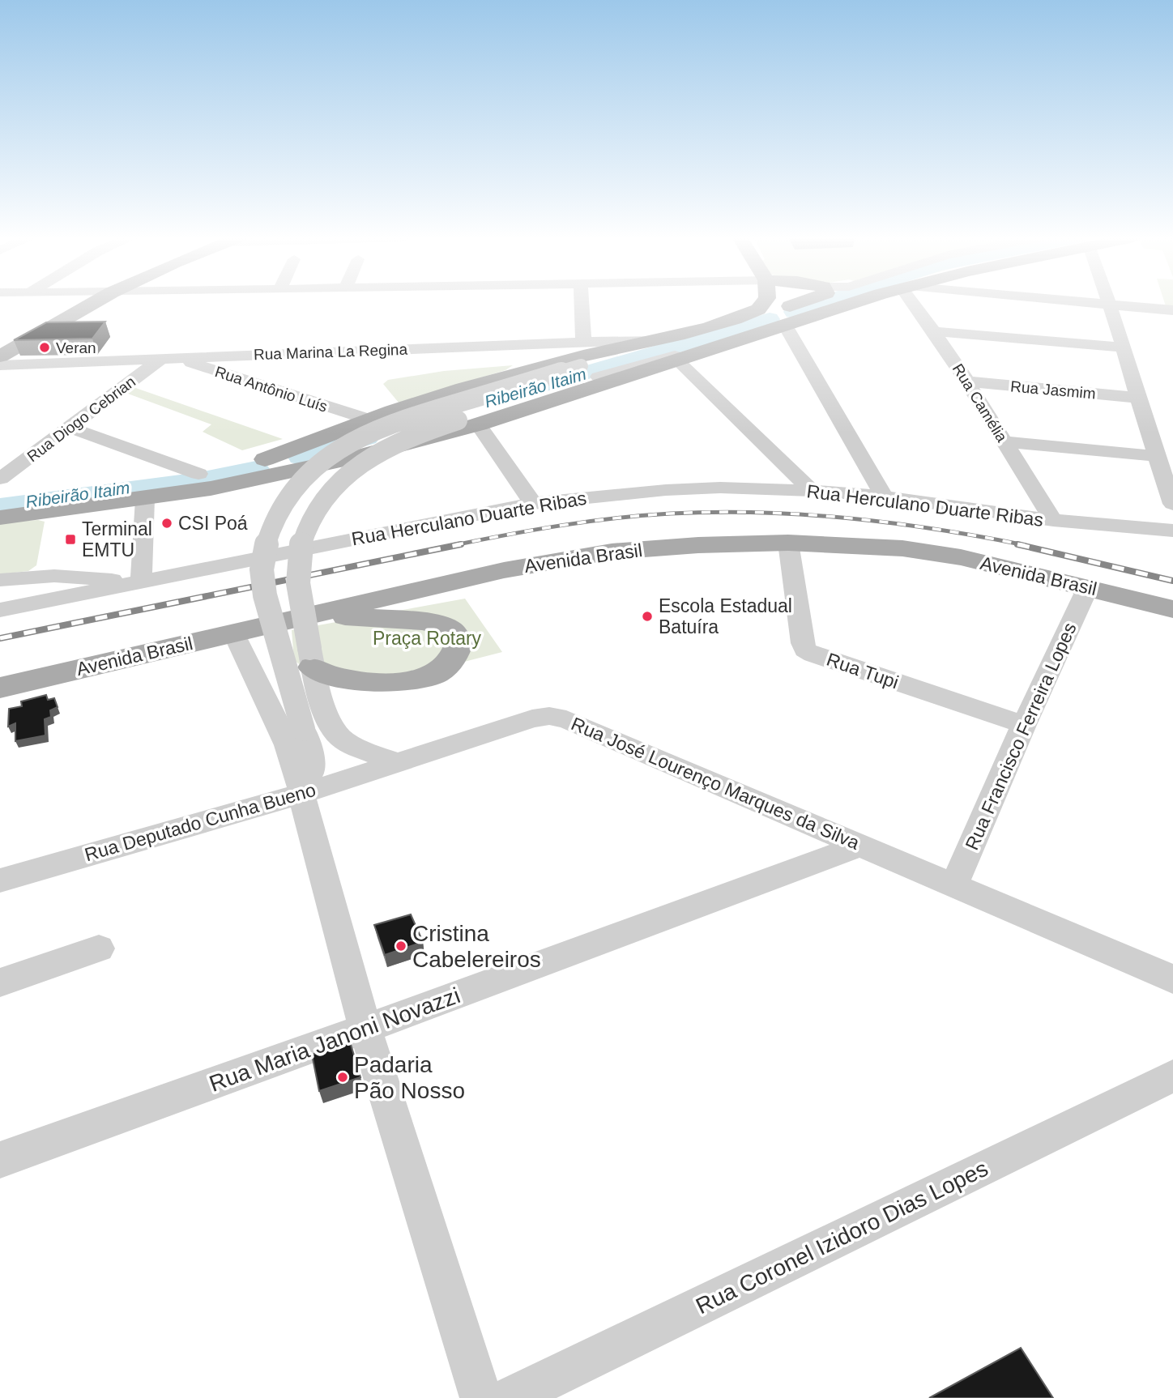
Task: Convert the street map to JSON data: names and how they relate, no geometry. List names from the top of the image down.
{
  "streets": {
    "main road": ["Avenida Brasil"],
    "street": [
      "Rua Marina La Regina",
      "Rua Antônio Luís",
      "Rua Jasmim",
      "Rua Camélia",
      "Rua Diogo Cebrian",
      "Rua Herculano Duarte Ribas",
      "Rua Tupi",
      "Rua Francisco Ferreira Lopes",
      "Rua José Lourenço Marques da Silva",
      "Rua Deputado Cunha Bueno",
      "Rua Maria Janoni Novazzi",
      "Rua Coronel Izidoro Dias Lopes"
    ]
  },
  "crossings": [
    ["Rua Marina La Regina", "Rua Antônio Luís"],
    ["Rua Marina La Regina", "Rua Diogo Cebrian"],
    ["Rua Antônio Luís", "Rua Diogo Cebrian"],
    ["Rua Jasmim", "Rua Camélia"],
    ["Rua Camélia", "Rua Herculano Duarte Ribas"],
    ["Avenida Brasil", "Rua Tupi"],
    ["Avenida Brasil", "Rua Francisco Ferreira Lopes"],
    ["Rua Tupi", "Rua Francisco Ferreira Lopes"],
    ["Rua Francisco Ferreira Lopes", "Rua José Lourenço Marques da Silva"],
    ["Rua José Lourenço Marques da Silva", "Rua Deputado Cunha Bueno"],
    ["Rua José Lourenço Marques da Silva", "Rua Maria Janoni Novazzi"]
  ],
  "water": ["Ribeirão Itaim"],
  "parks": ["Praça Rotary"],
  "places": {
    "other": [
      "Veran",
      "CSI Poá",
      "Escola Estadual Batuíra",
      "Cristina Cabelereiros",
      "Padaria Pão Nosso"
    ],
    "transit": ["Terminal EMTU"]
  }
}
